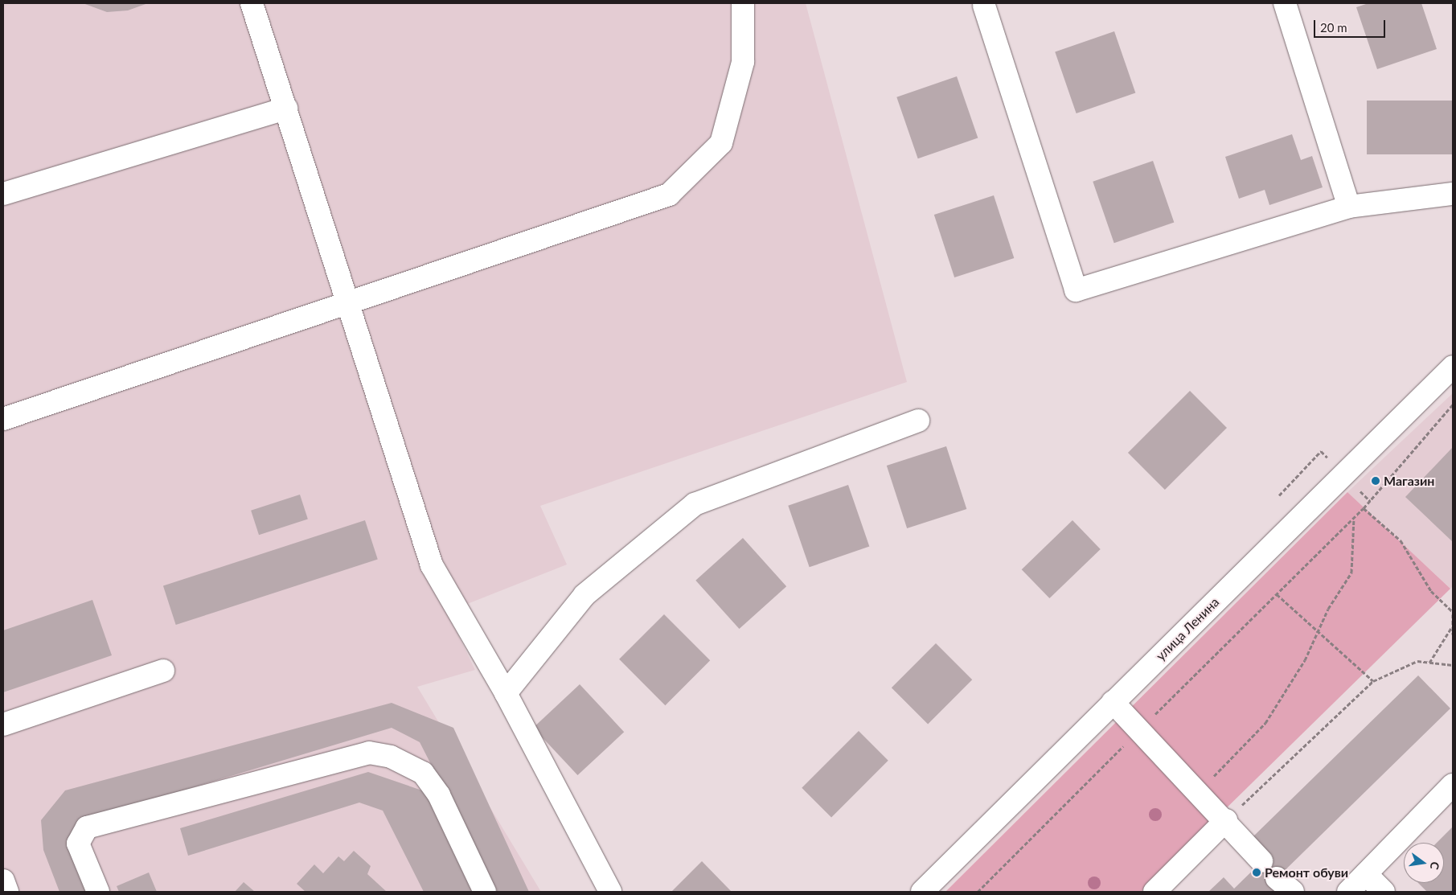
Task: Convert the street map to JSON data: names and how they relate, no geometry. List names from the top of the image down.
{
  "streets": {
    "street": ["улица Ленина"]
  },
  "places": ["Магазин", "Ремонт обуви"],
  "scale_bar": "20 m",
  "north": "right"
}
